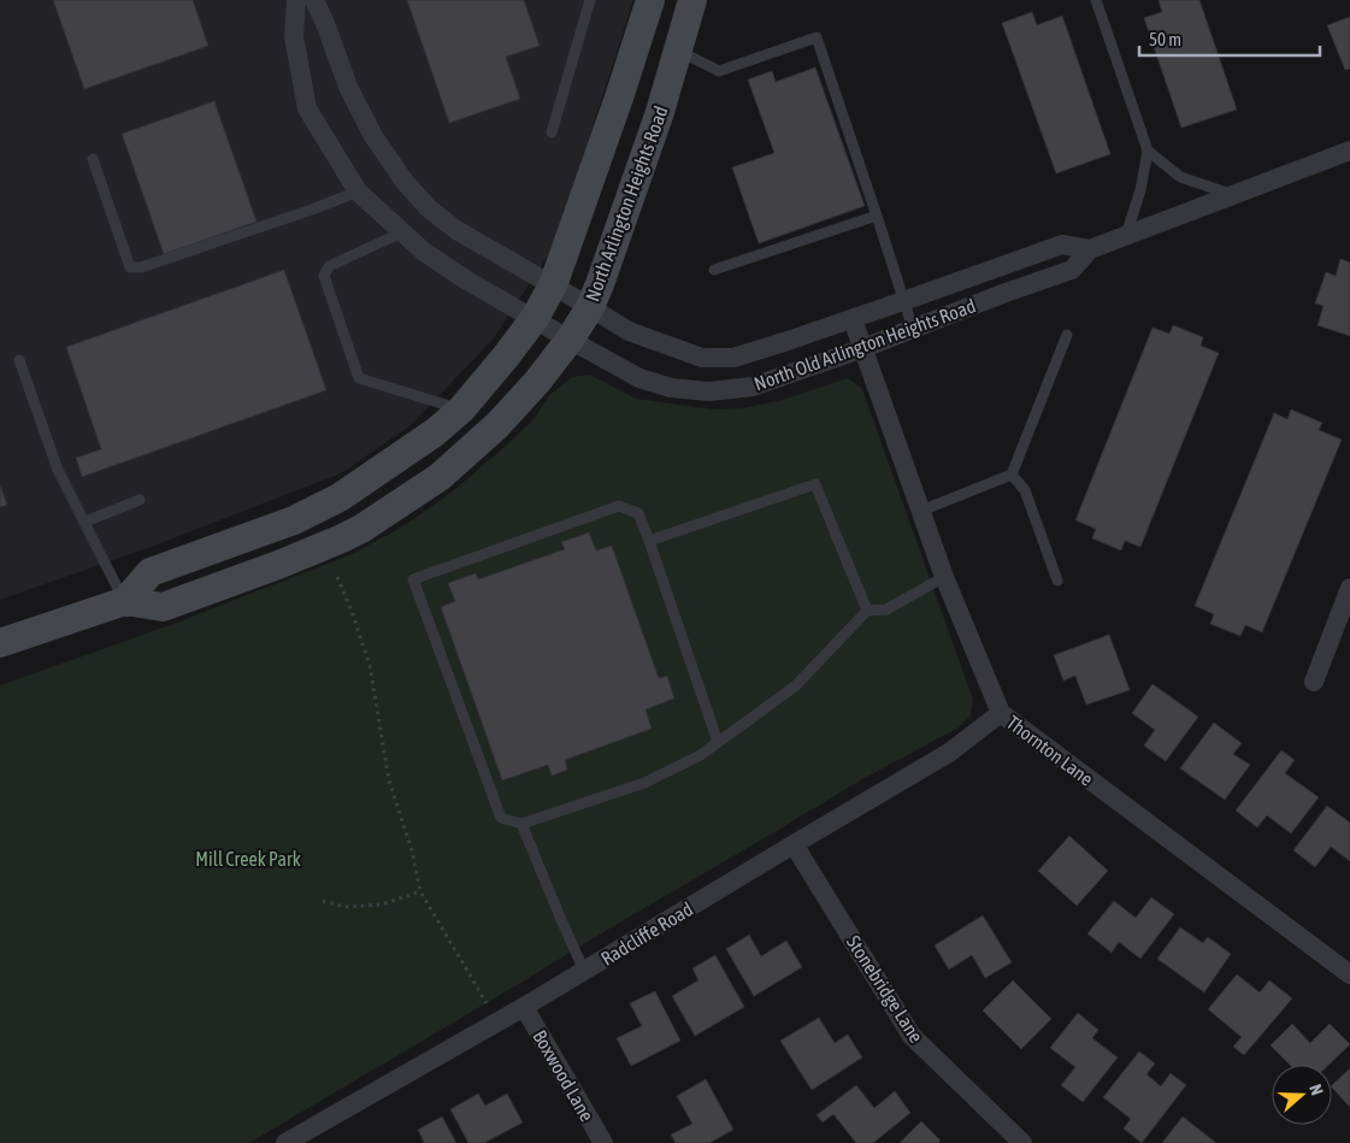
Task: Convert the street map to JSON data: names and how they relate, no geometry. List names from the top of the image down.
{
  "streets": {
    "main road": ["North Arlington Heights Road"],
    "street": [
      "North Old Arlington Heights Road",
      "Thornton Lane",
      "Radcliffe Road",
      "Stonebridge Lane",
      "Boxwood Lane"
    ]
  },
  "crossings": [
    ["North Arlington Heights Road", "North Old Arlington Heights Road"],
    ["North Old Arlington Heights Road", "Thornton Lane"],
    ["Thornton Lane", "Radcliffe Road"],
    ["Radcliffe Road", "Stonebridge Lane"],
    ["Radcliffe Road", "Boxwood Lane"]
  ],
  "parks": ["Mill Creek Park"],
  "scale_bar": "50 m",
  "north": "right"
}
